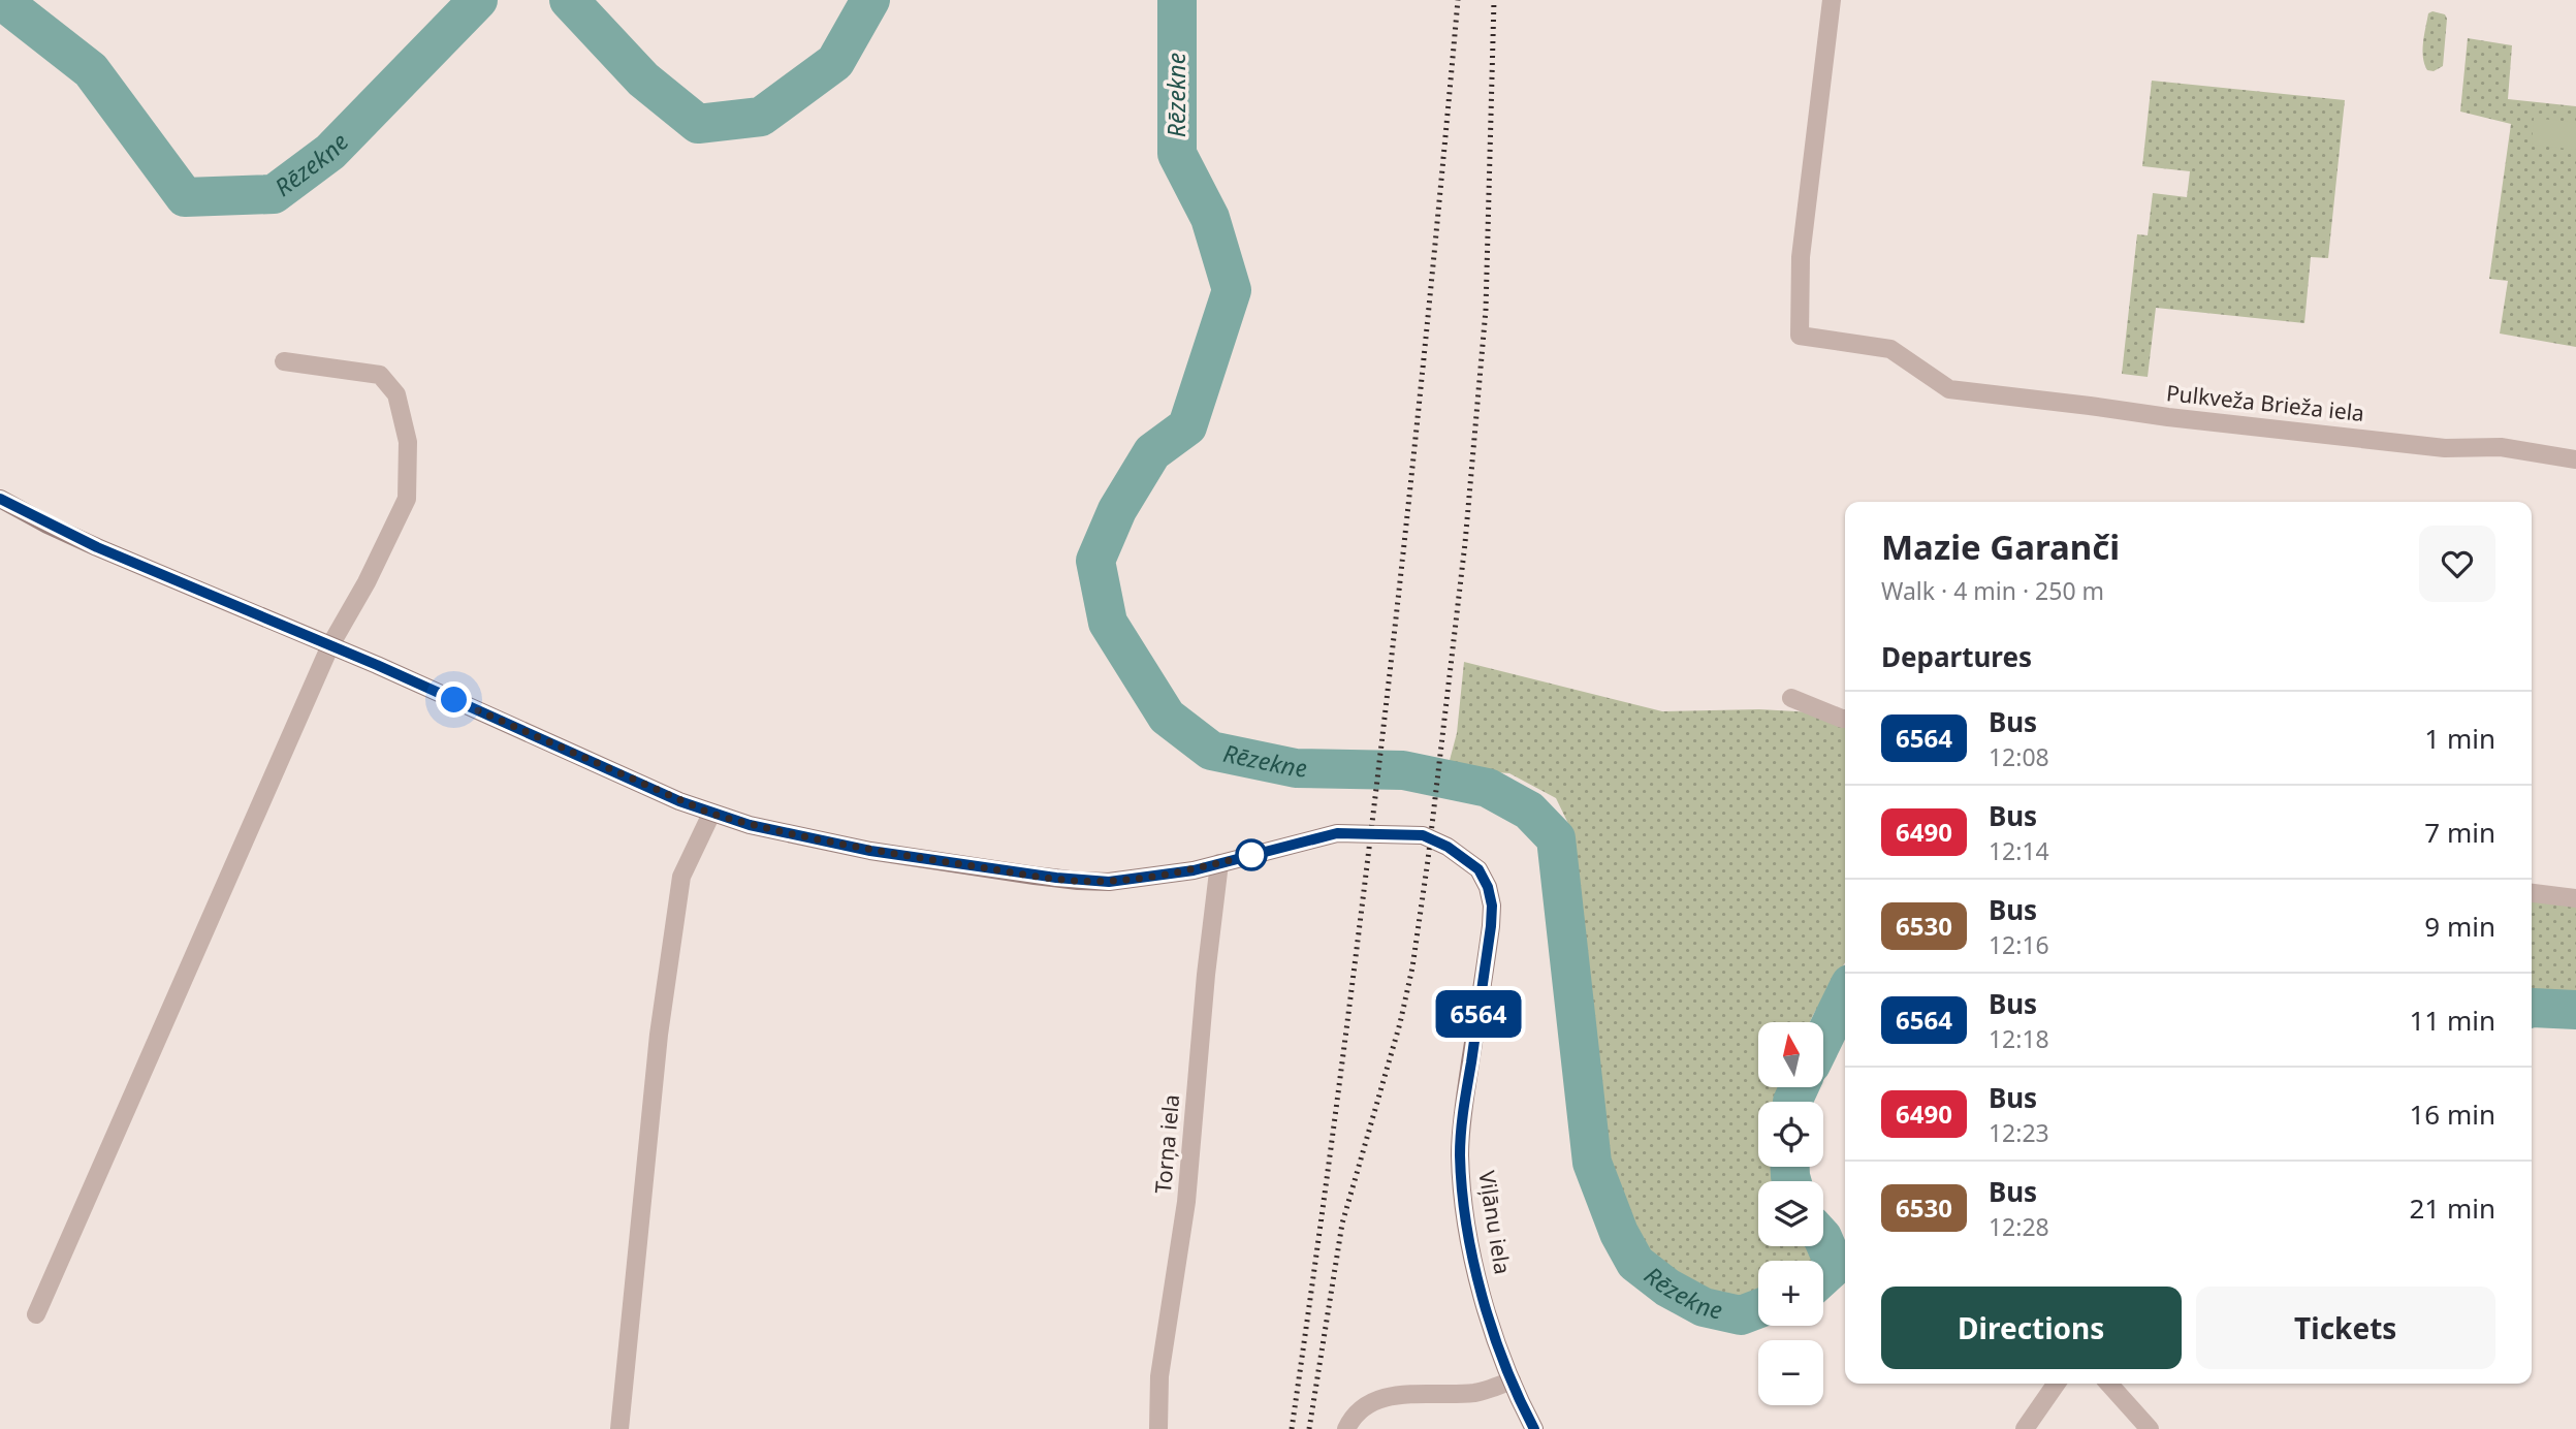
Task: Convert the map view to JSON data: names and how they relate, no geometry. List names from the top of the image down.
{
  "streets": {
    "main road": ["Viļānu iela"],
    "street": ["Pulkveža Brieža iela", "Torņa iela"]
  },
  "crossings": [
    ["Torņa iela", "Viļānu iela"]
  ],
  "water": ["Rēzekne"],
  "lines": ["bus line 6564"],
  "north": "top",
  "page": {
    "on_map": "6564",
    "heading": [
      ["Mazie Garanči", "Walk · 4 min · 250 m"],
      "Departures"
    ],
    "list": [
      {
        "mark": "6564",
        "name": "Bus",
        "note": "12:08",
        "value": "1 min"
      },
      {
        "mark": "6490",
        "name": "Bus",
        "note": "12:14",
        "value": "7 min"
      },
      {
        "mark": "6530",
        "name": "Bus",
        "note": "12:16",
        "value": "9 min"
      },
      {
        "mark": "6564",
        "name": "Bus",
        "note": "12:18",
        "value": "11 min"
      },
      {
        "mark": "6490",
        "name": "Bus",
        "note": "12:23",
        "value": "16 min"
      },
      {
        "mark": "6530",
        "name": "Bus",
        "note": "12:28",
        "value": "21 min"
      }
    ],
    "map_buttons": ["+", "−"],
    "buttons": ["Directions", "Tickets"]
  }
}
